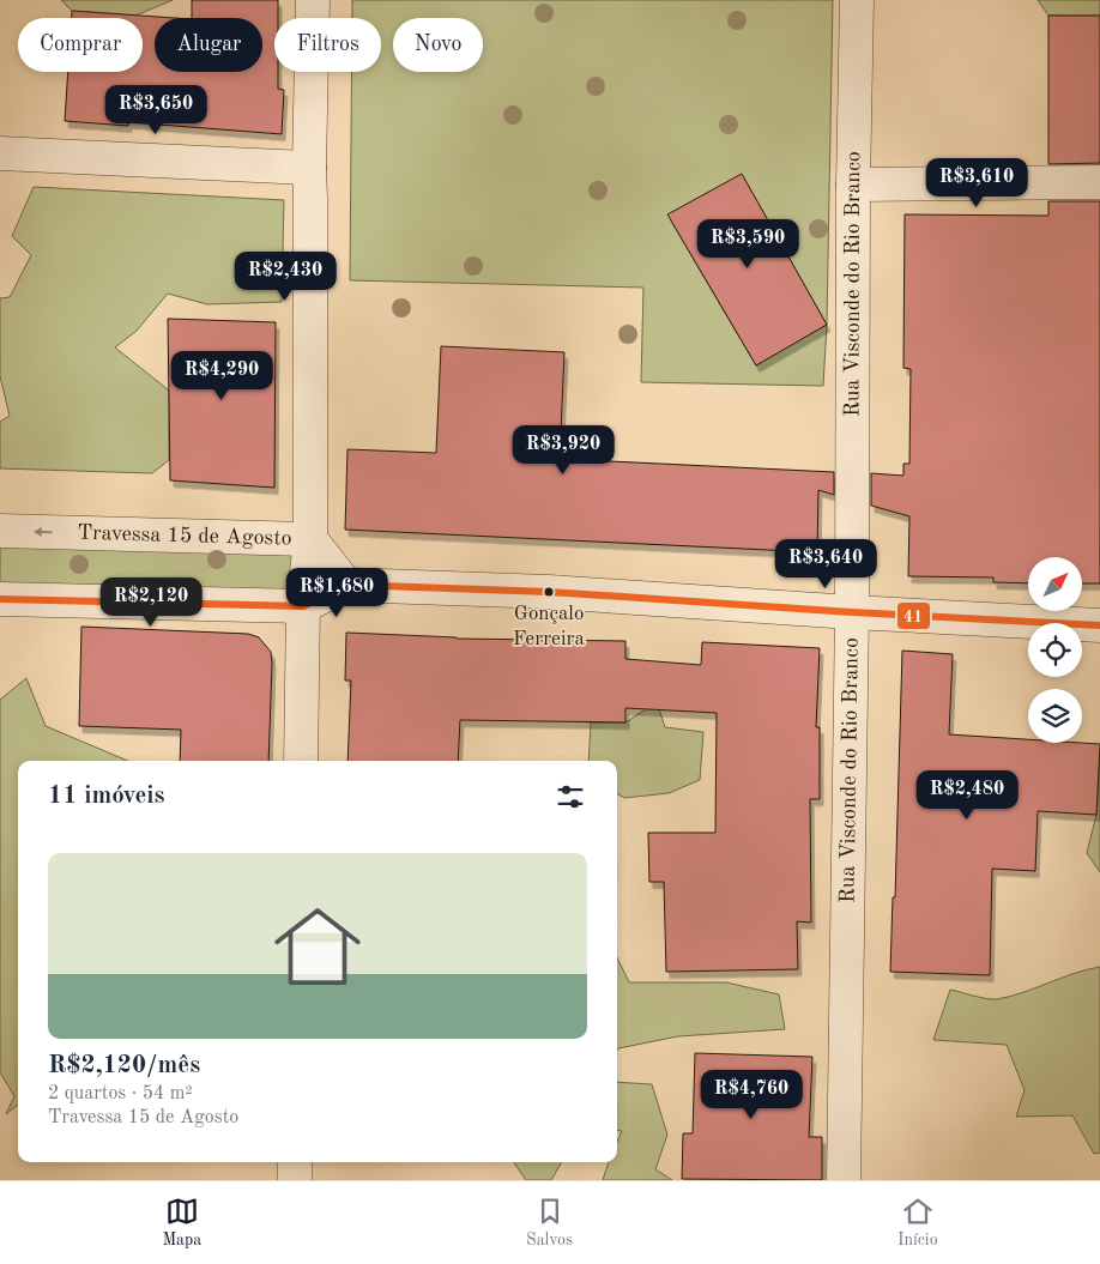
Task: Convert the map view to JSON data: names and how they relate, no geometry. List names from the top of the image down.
{
  "streets": {
    "street": ["Rua Visconde do Rio Branco", "Travessa 15 de Agosto"]
  },
  "places": ["Gonçalo Ferreira"],
  "lines": ["transit line 41"],
  "north": "top right",
  "page": {
    "chip": [
      "Comprar",
      "Alugar",
      "Filtros",
      "Novo"
    ],
    "price": [
      "R$3,650",
      "R$3,610",
      "R$3,590",
      "R$2,430",
      "R$4,290",
      "R$3,920",
      "R$3,640",
      "R$1,680",
      "R$2,120",
      "R$2,480",
      "R$4,760"
    ],
    "heading": "11 imóveis",
    "list": [
      {
        "name": "R$2,120/mês",
        "note": "2 quartos · 54 m² · Travessa 15 de Agosto"
      }
    ],
    "tabs": ["Mapa", "Salvos", "Início"]
  }
}
